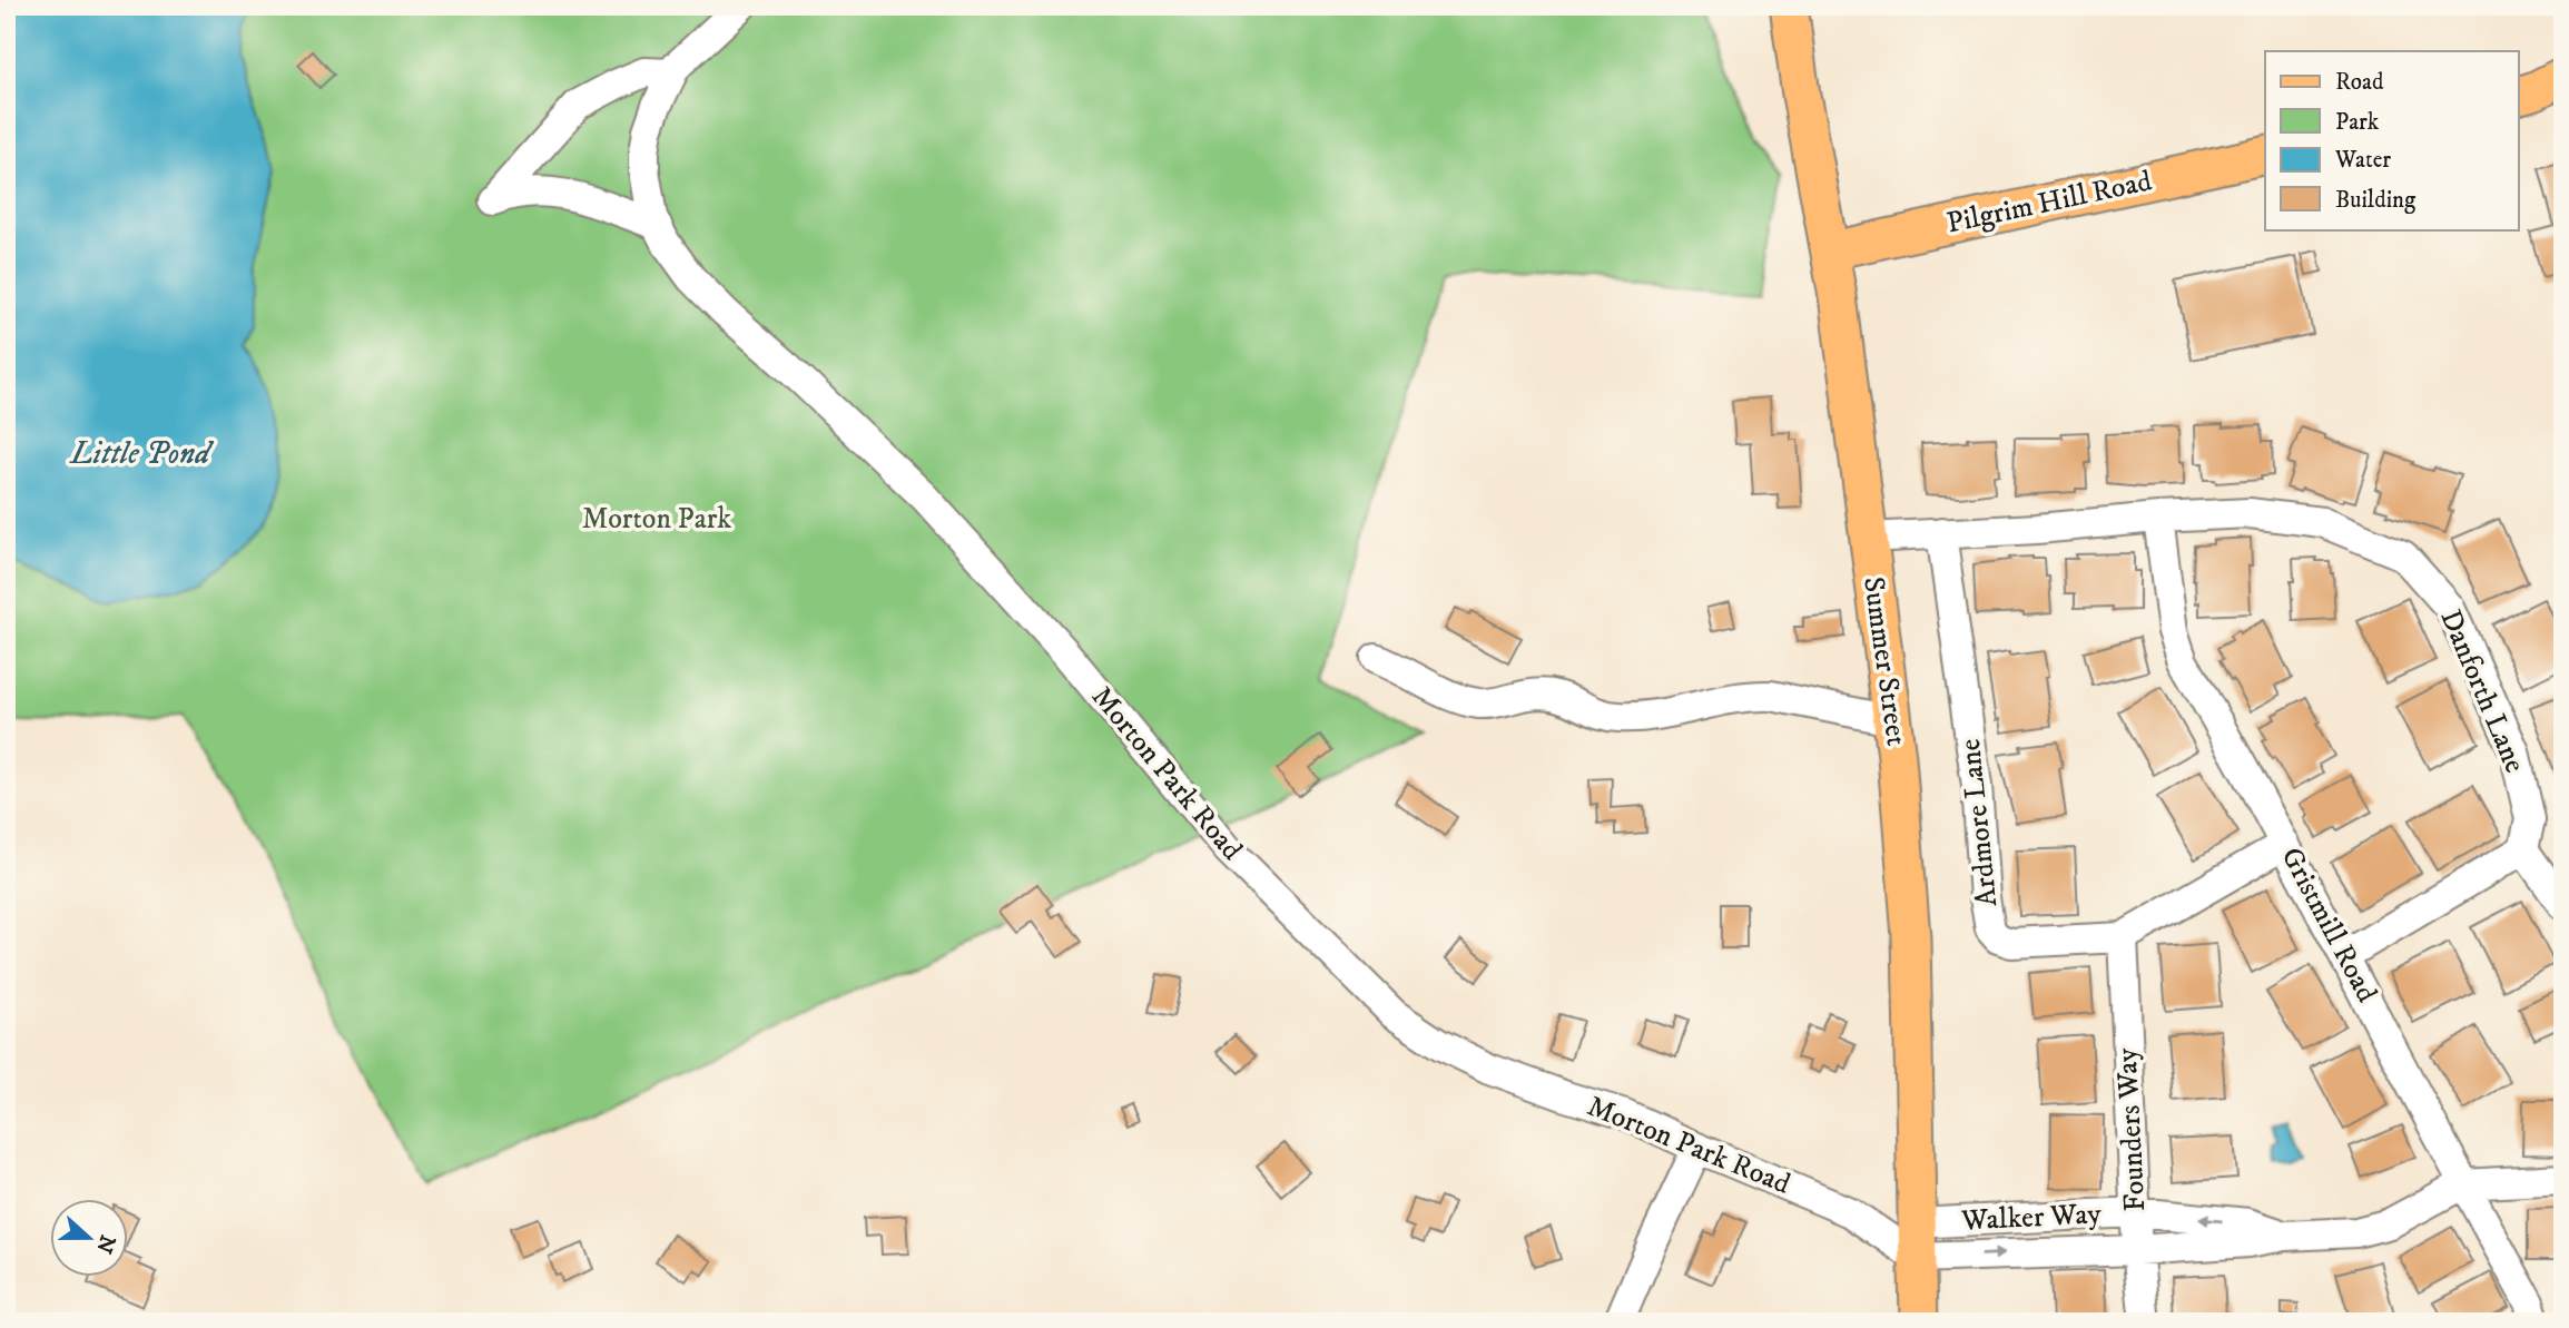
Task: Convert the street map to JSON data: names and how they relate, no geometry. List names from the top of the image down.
{
  "streets": {
    "main road": ["Pilgrim Hill Road", "Summer Street"],
    "street": [
      "Danforth Lane",
      "Morton Park Road",
      "Ardmore Lane",
      "Gristmill Road",
      "Founders Way",
      "Walker Way"
    ]
  },
  "crossings": [
    ["Pilgrim Hill Road", "Summer Street"],
    ["Summer Street", "Danforth Lane"],
    ["Summer Street", "Morton Park Road"],
    ["Summer Street", "Walker Way"],
    ["Danforth Lane", "Ardmore Lane"],
    ["Danforth Lane", "Gristmill Road"],
    ["Morton Park Road", "Walker Way"],
    ["Ardmore Lane", "Gristmill Road"],
    ["Ardmore Lane", "Founders Way"],
    ["Gristmill Road", "Walker Way"],
    ["Founders Way", "Walker Way"]
  ],
  "water": ["Little Pond"],
  "parks": ["Morton Park"],
  "legend": [
    "Road",
    "Park",
    "Water",
    "Building"
  ],
  "north": "right"
}
